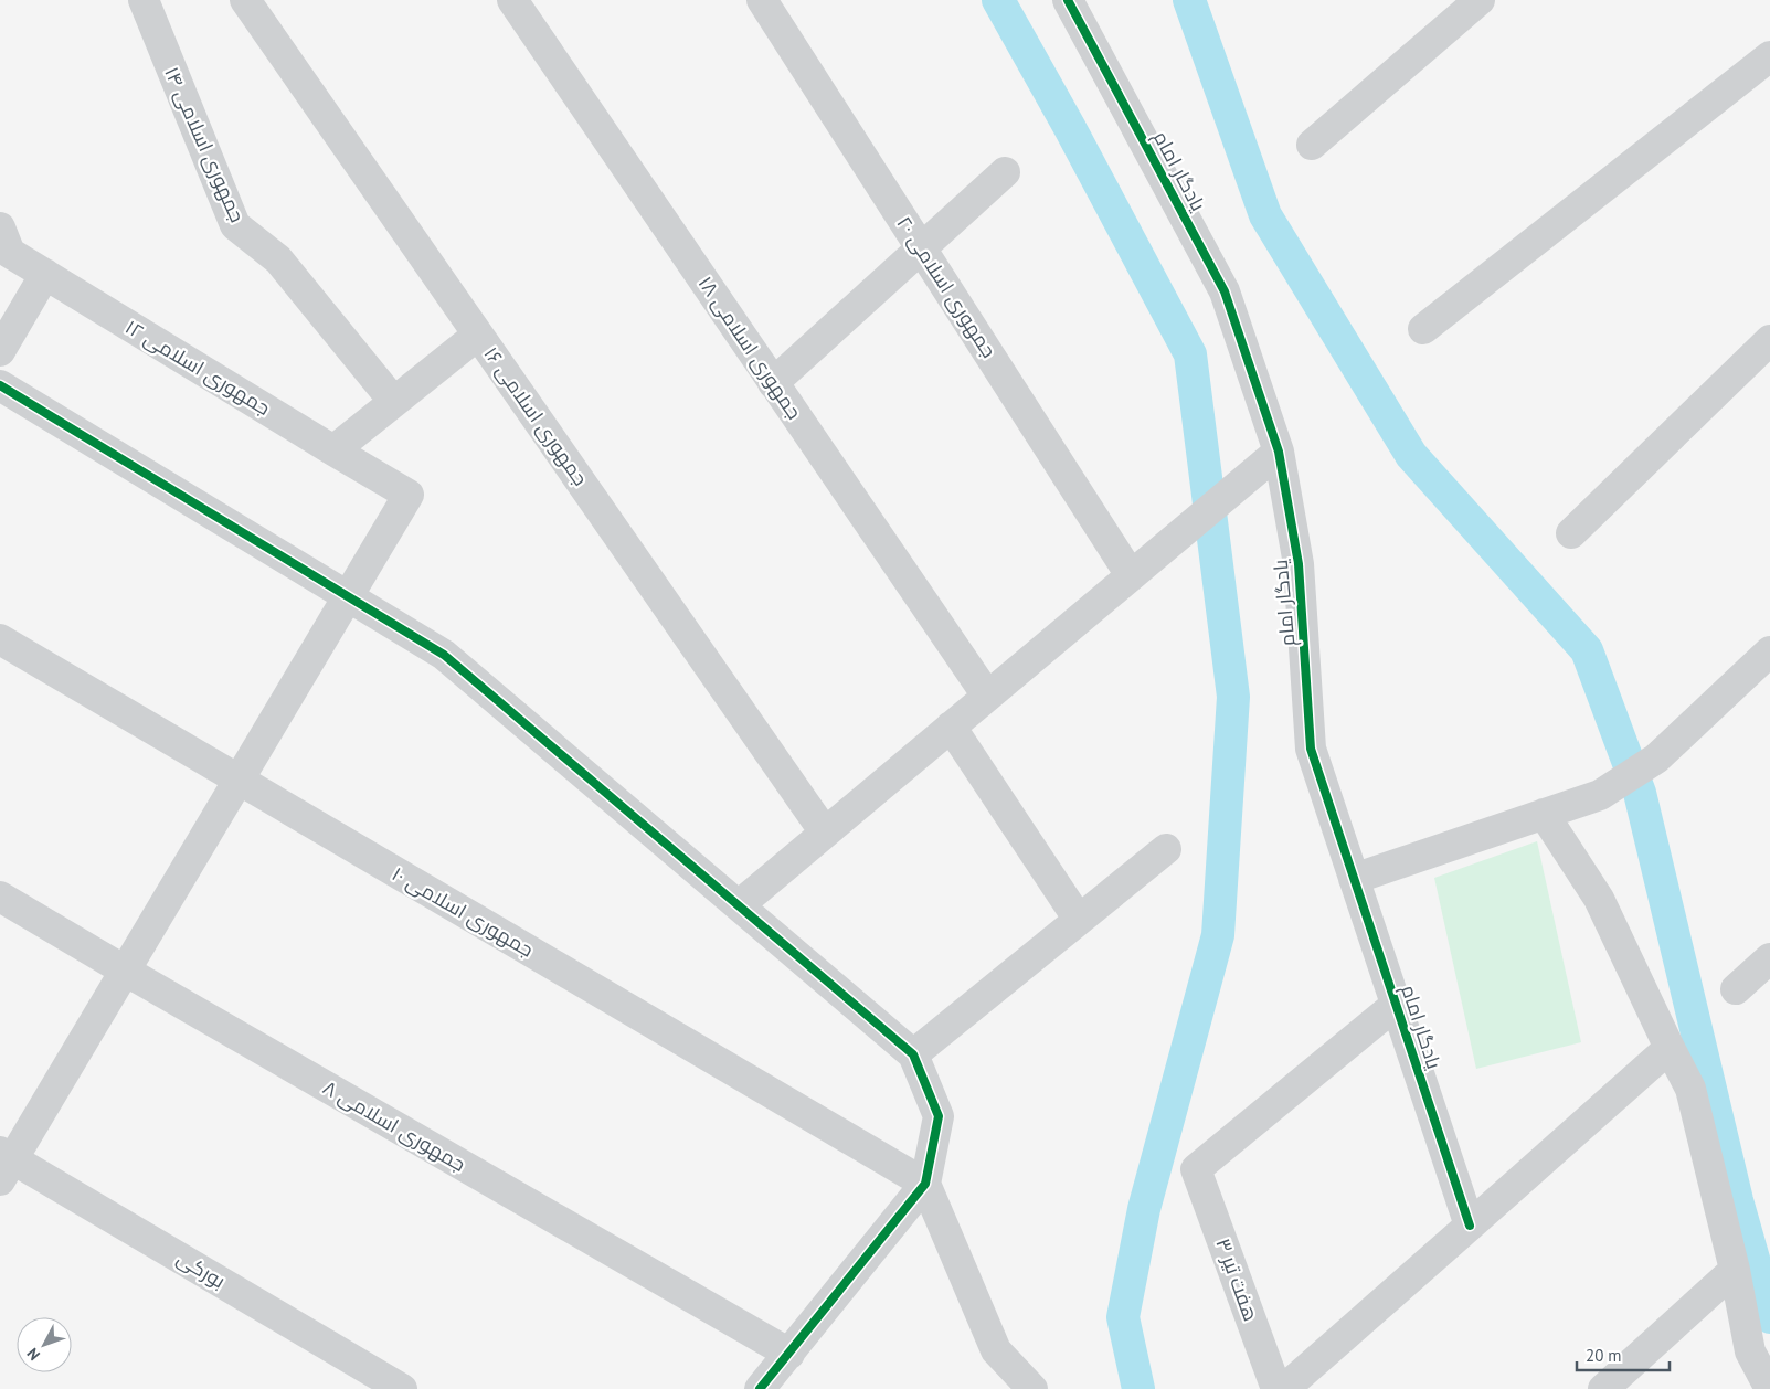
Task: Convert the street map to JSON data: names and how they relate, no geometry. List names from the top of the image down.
{
  "streets": {
    "street": [
      "جمهوری اسلامی ۱۴",
      "یادگار امام",
      "جمهوری اسلامی ۲۰",
      "جمهوری اسلامی ۱۸",
      "جمهوری اسلامی ۱۲",
      "جمهوری اسلامی ۱۶",
      "جمهوری اسلامی ۱۰",
      "جمهوری اسلامی ۸",
      "بورکی",
      "هفت تیر ۳"
    ]
  },
  "crossings": [
    ["یادگار امام", "هفت تیر ۳"]
  ],
  "scale_bar": "20 m",
  "north": "bottom left"
}
